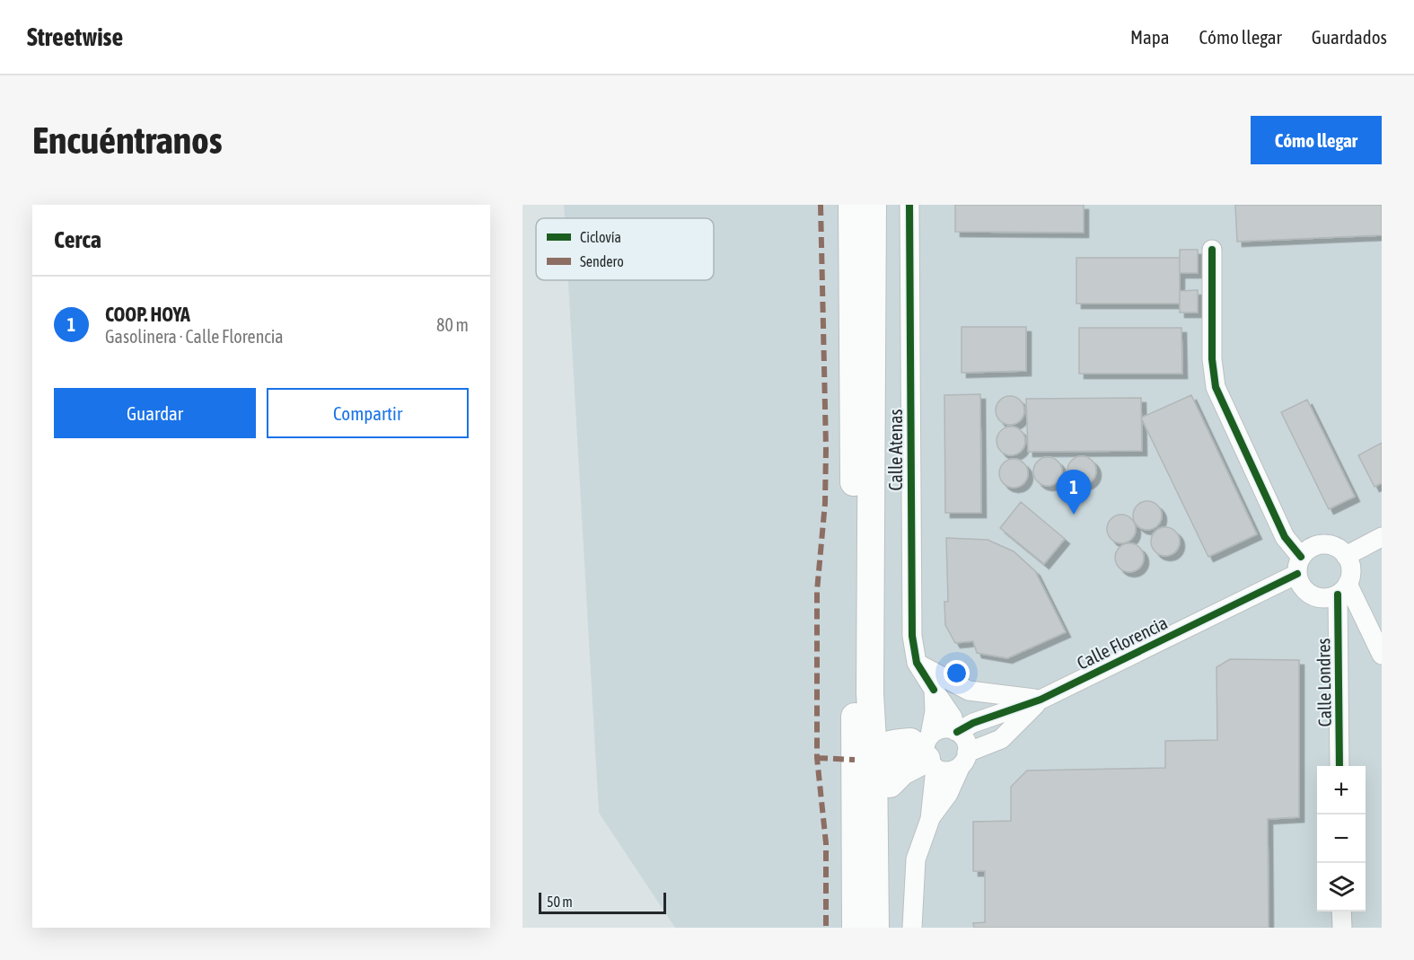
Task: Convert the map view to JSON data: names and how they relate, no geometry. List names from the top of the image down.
{
  "streets": {
    "street": ["Calle Atenas", "Calle Florencia", "Calle Londres"]
  },
  "crossings": [
    ["Calle Atenas", "Calle Florencia"],
    ["Calle Florencia", "Calle Londres"]
  ],
  "legend": ["Ciclovía", "Sendero"],
  "scale_bar": "50 m",
  "page": {
    "header": "Streetwise",
    "nav": ["Mapa", "Cómo llegar", "Guardados"],
    "buttons": [
      "Cómo llegar",
      ["Guardar", "Compartir"]
    ],
    "title": "Encuéntranos",
    "heading": "Cerca",
    "list": [
      {
        "mark": "1",
        "name": "COOP. HOYA",
        "note": "Gasolinera · Calle Florencia",
        "value": "80 m"
      }
    ],
    "pins": "1",
    "map_buttons": ["+", "−"],
    "scale": "50 m"
  }
}
